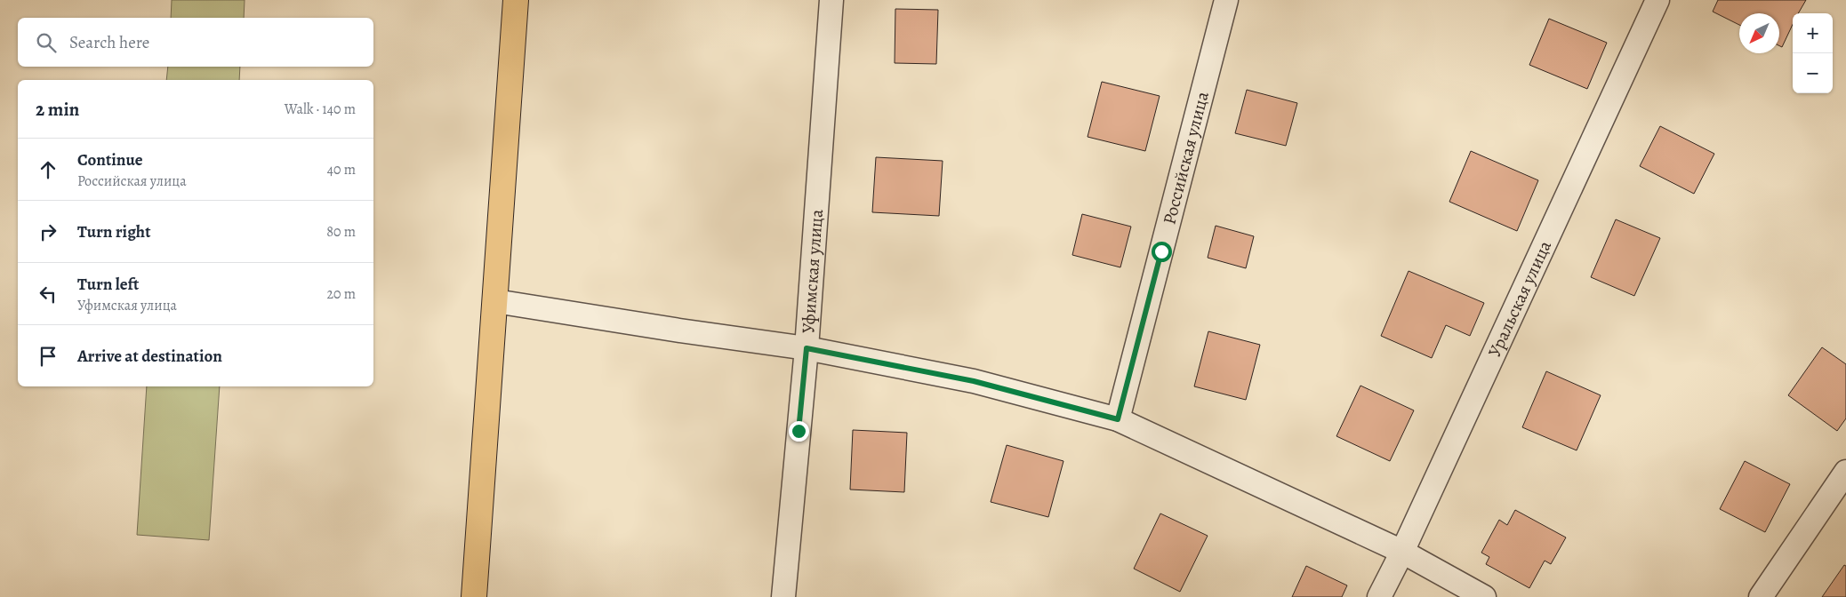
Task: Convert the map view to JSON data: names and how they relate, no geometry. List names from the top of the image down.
{
  "streets": {
    "street": ["Российская улица", "Уфимская улица", "Уральская улица"]
  },
  "north": "bottom left",
  "page": {
    "map_buttons": ["+", "−"],
    "search": "Search here",
    "heading": ["2 min", "Walk · 140 m"],
    "list": [
      ["Continue", "Российская улица", "40 m"],
      ["Turn right", "80 m"],
      ["Turn left", "Уфимская улица", "20 m"],
      "Arrive at destination"
    ]
  }
}
